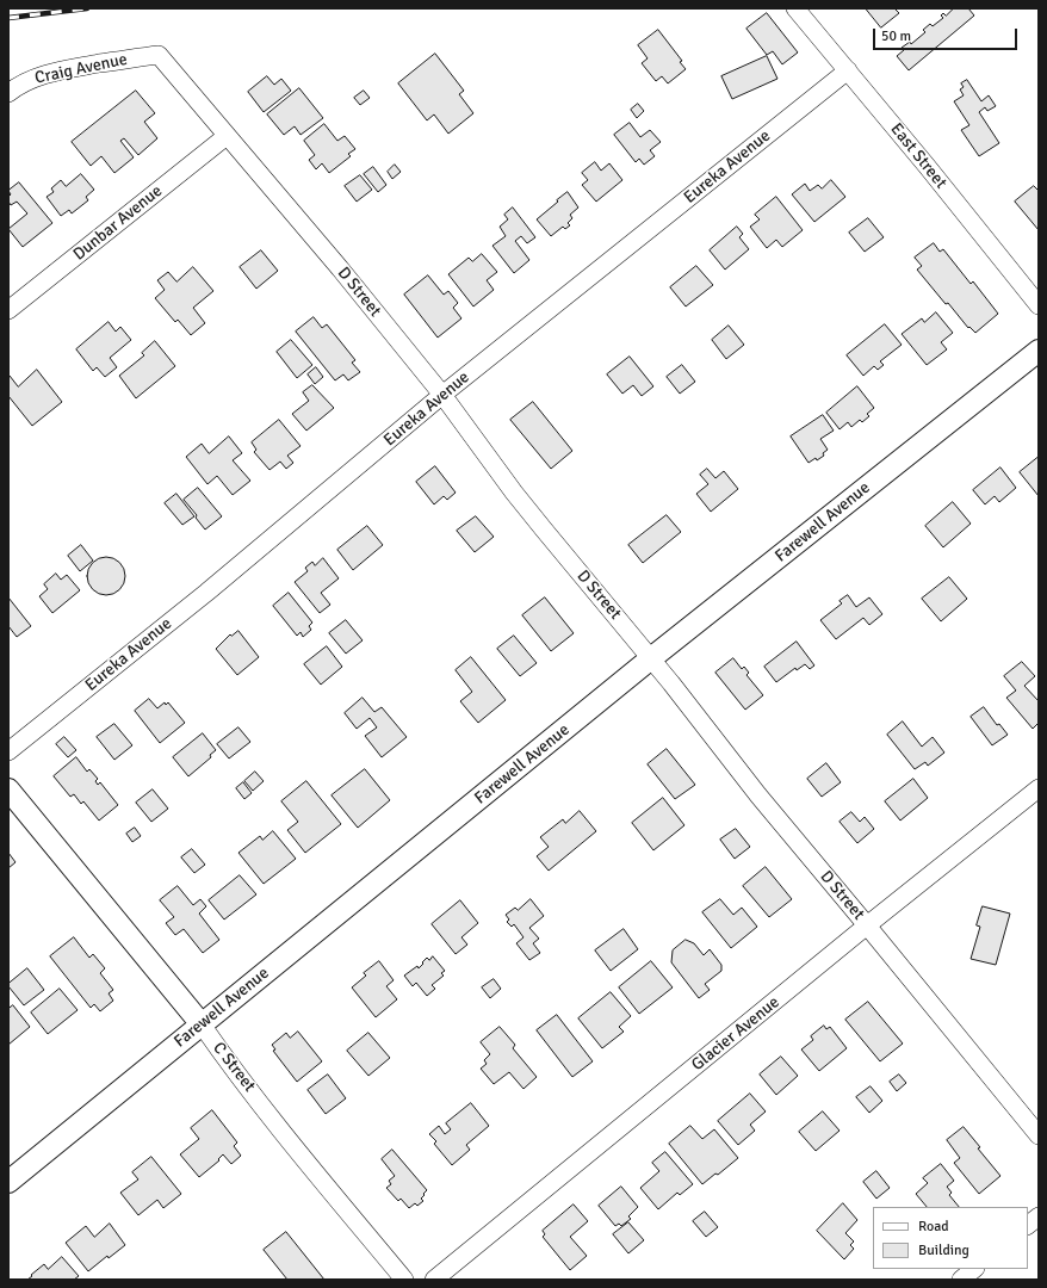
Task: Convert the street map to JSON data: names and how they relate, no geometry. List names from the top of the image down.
{
  "streets": {
    "street": [
      "Craig Avenue",
      "East Street",
      "Eureka Avenue",
      "Dunbar Avenue",
      "D Street",
      "Farewell Avenue",
      "Glacier Avenue",
      "C Street"
    ]
  },
  "crossings": [
    ["Craig Avenue", "D Street"],
    ["East Street", "Eureka Avenue"],
    ["Eureka Avenue", "D Street"],
    ["Dunbar Avenue", "D Street"],
    ["D Street", "Farewell Avenue"],
    ["D Street", "Glacier Avenue"],
    ["Farewell Avenue", "C Street"]
  ],
  "legend": ["Road", "Building"],
  "scale_bar": "50 m"
}
